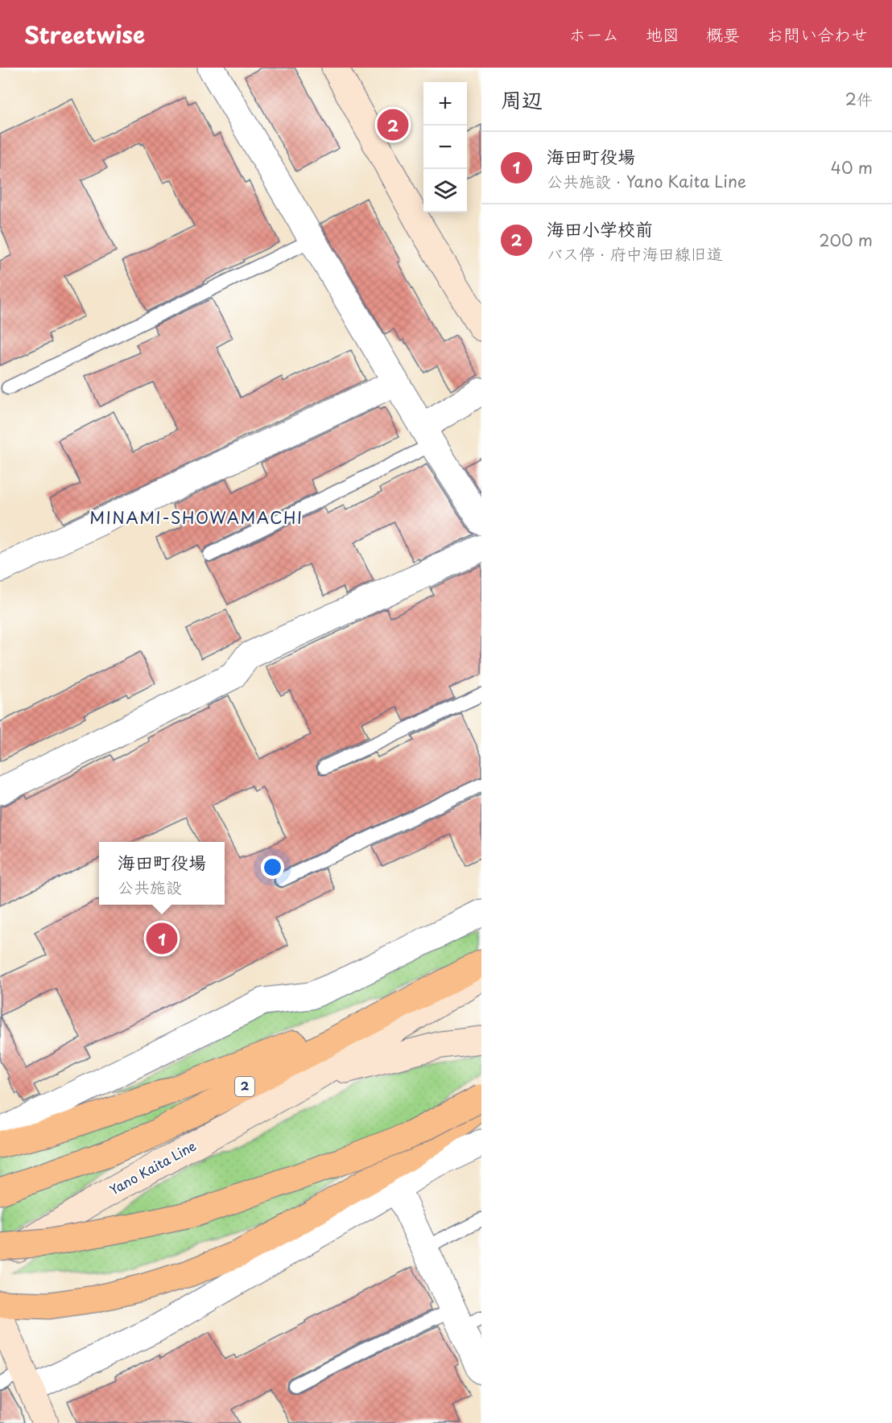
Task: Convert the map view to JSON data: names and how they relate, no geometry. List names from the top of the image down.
{
  "streets": {
    "highway": ["2"],
    "main road": ["Yano Kaita Line"]
  },
  "districts": ["MINAMI-SHOWAMACHI"],
  "page": {
    "header": "Streetwise",
    "nav": [
      "ホーム",
      "地図",
      "概要",
      "お問い合わせ"
    ],
    "heading": ["周辺", "2件"],
    "map_buttons": ["+", "−"],
    "pins": ["2", "1"],
    "list": [
      {
        "mark": "1",
        "name": "海田町役場",
        "note": "公共施設 · Yano Kaita Line",
        "value": "40 m"
      },
      {
        "mark": "2",
        "name": "海田小学校前",
        "note": "バス停 · 府中海田線旧道",
        "value": "200 m"
      }
    ],
    "popup": ["海田町役場", "公共施設"]
  }
}
